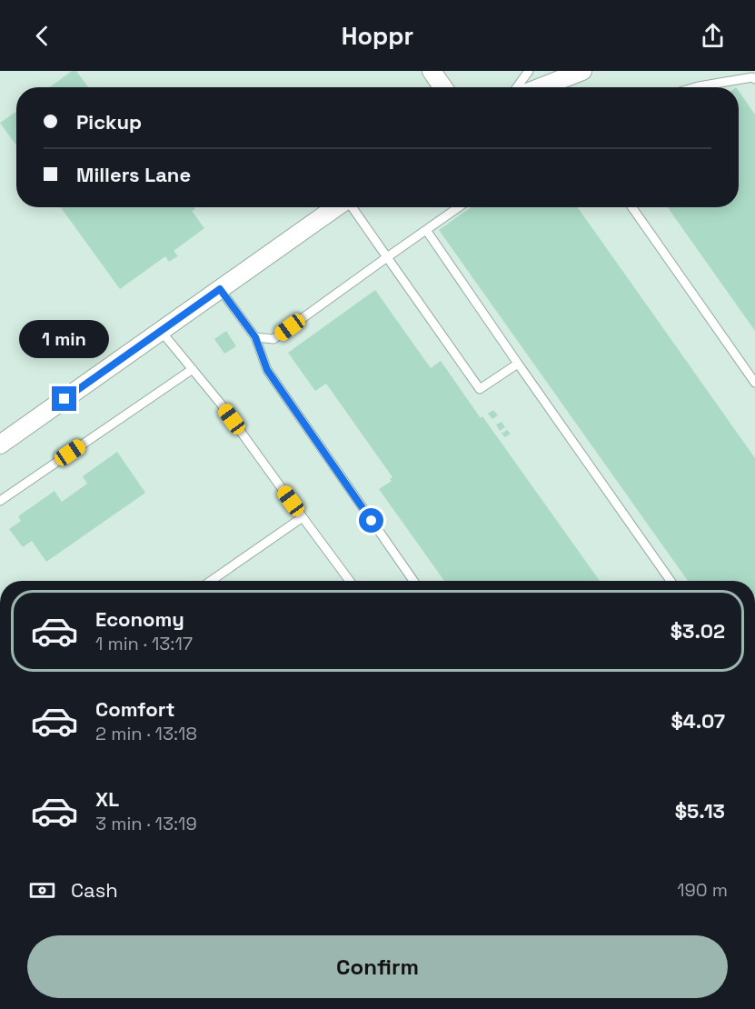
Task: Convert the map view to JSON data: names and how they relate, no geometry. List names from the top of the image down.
{
  "page": {
    "header": "Hoppr",
    "banner": ["Pickup", "Millers Lane"],
    "bubble": "1 min",
    "list": [
      {
        "name": "Economy",
        "note": "1 min · 13:17",
        "value": "$3.02"
      },
      {
        "name": "Comfort",
        "note": "2 min · 13:18",
        "value": "$4.07"
      },
      {
        "name": "XL",
        "note": "3 min · 13:19",
        "value": "$5.13"
      }
    ],
    "pay": ["Cash", "190 m"],
    "buttons": "Confirm"
  }
}
